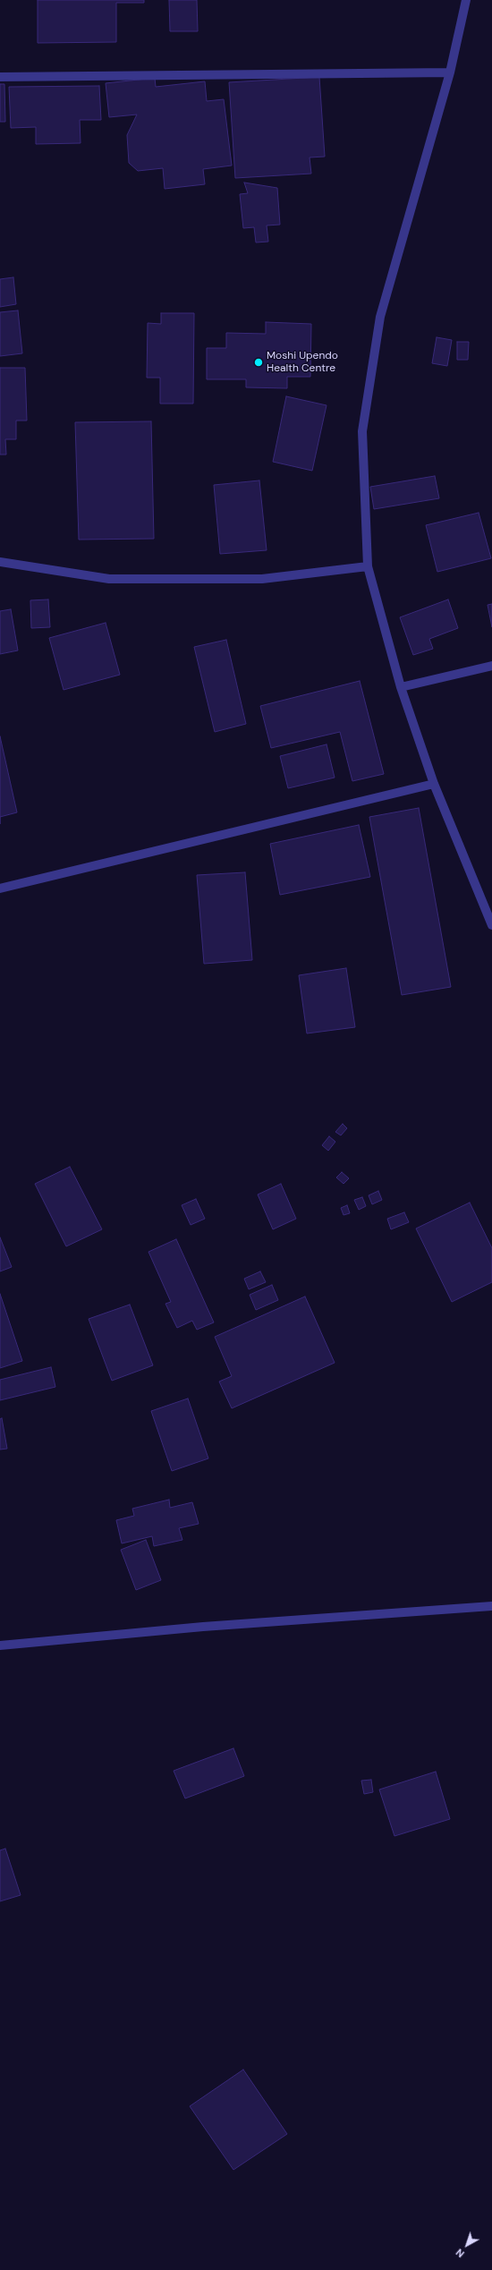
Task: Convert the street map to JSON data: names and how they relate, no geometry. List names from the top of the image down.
{
  "places": ["Moshi Upendo Health Centre"],
  "north": "bottom left"
}
